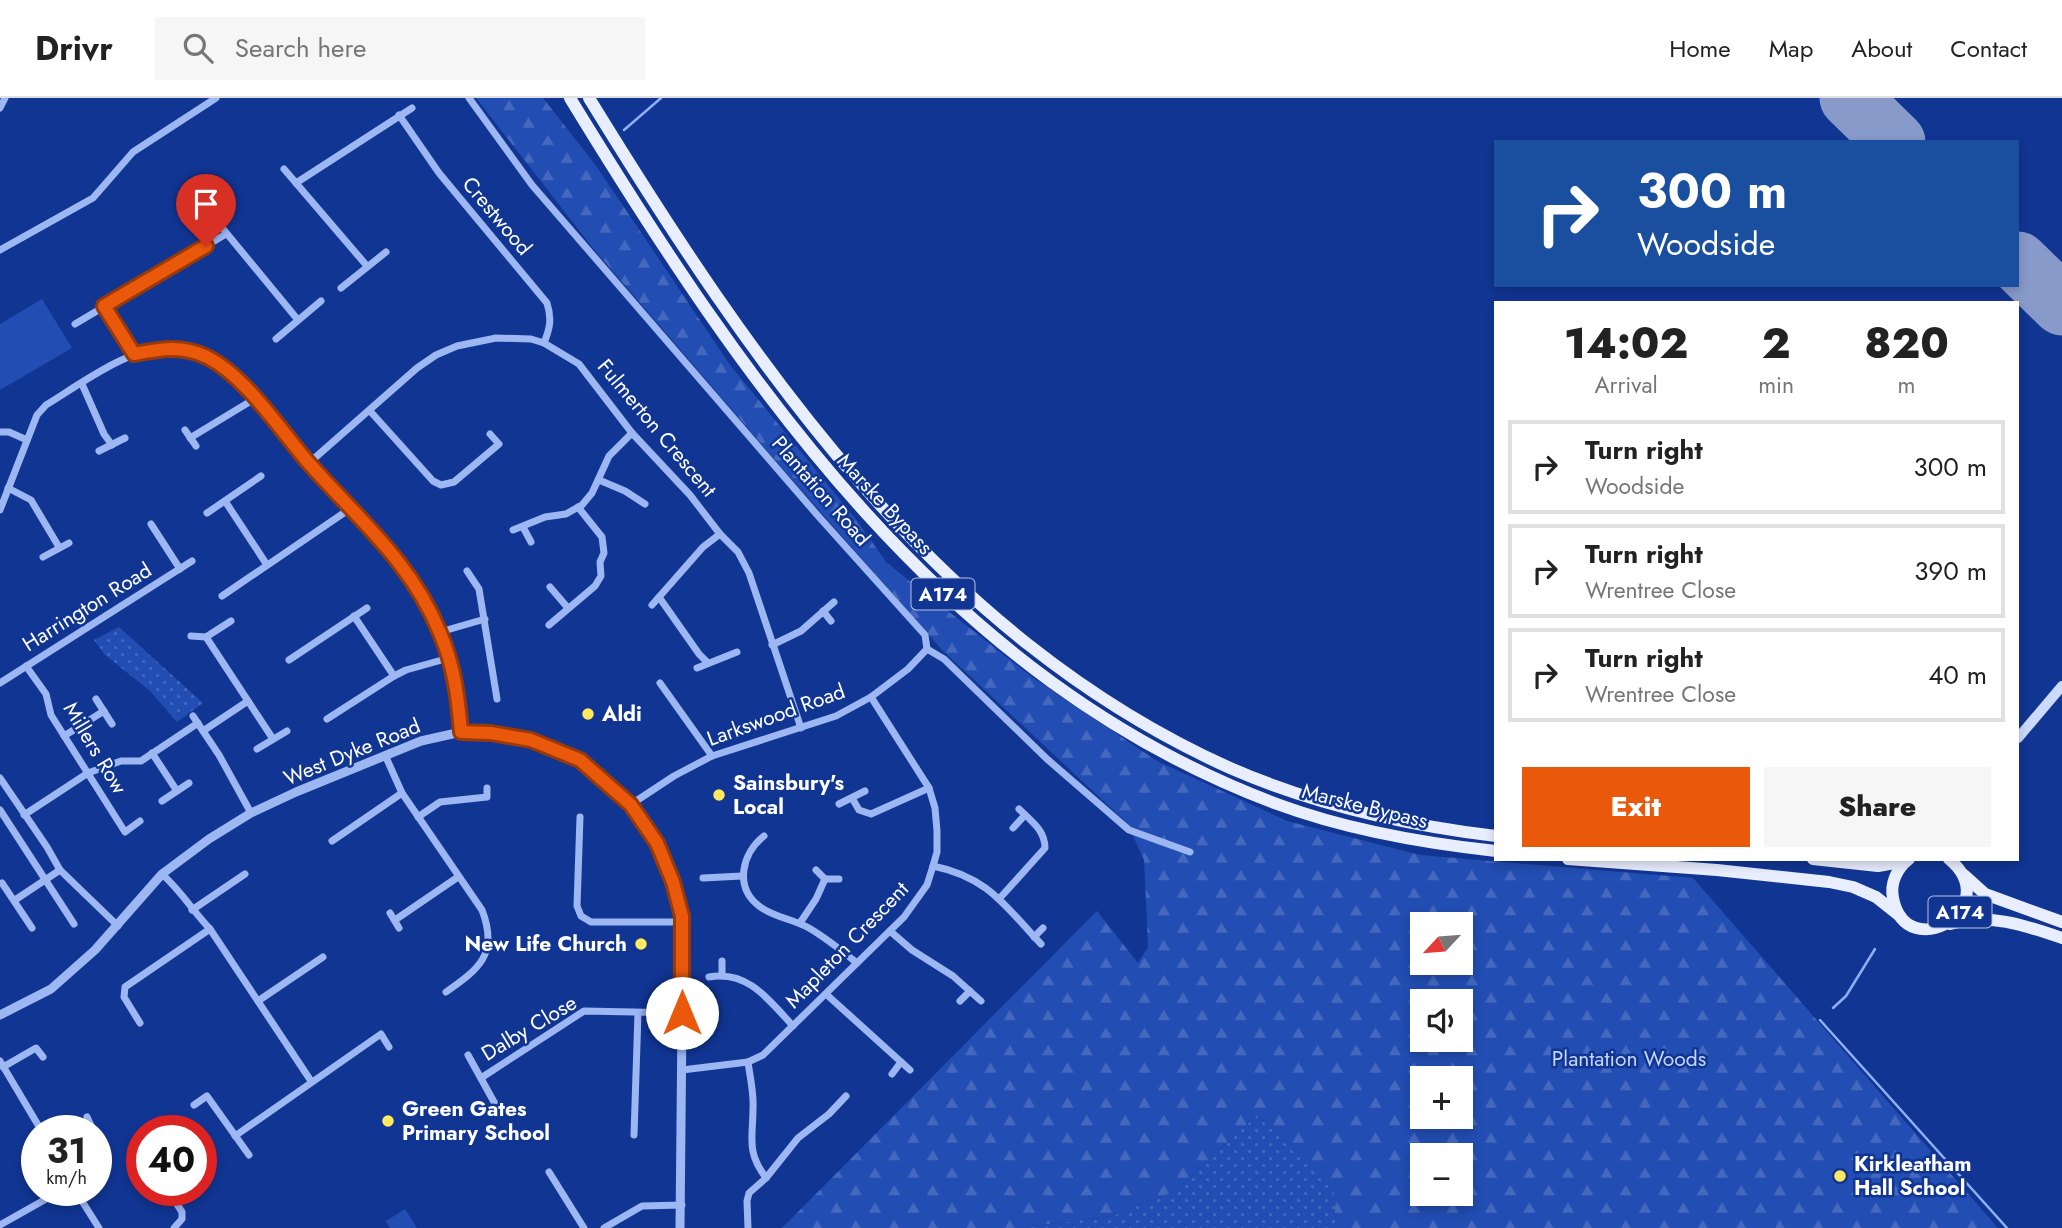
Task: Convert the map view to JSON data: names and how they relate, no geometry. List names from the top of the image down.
{
  "streets": {
    "main road": ["Marske Bypass", "A174"],
    "street": [
      "Crestwood",
      "Fulmerton Crescent",
      "Plantation Road",
      "Harrington Road",
      "Larkswood Road",
      "Millers Row",
      "West Dyke Road",
      "Mapleton Crescent",
      "Dalby Close"
    ]
  },
  "crossings": [
    ["Crestwood", "Fulmerton Crescent"],
    ["Fulmerton Crescent", "Larkswood Road"],
    ["Plantation Road", "Larkswood Road"],
    ["Harrington Road", "Millers Row"],
    ["Larkswood Road", "West Dyke Road"],
    ["Larkswood Road", "Mapleton Crescent"],
    ["West Dyke Road", "Mapleton Crescent"],
    ["West Dyke Road", "Dalby Close"]
  ],
  "parks": ["Plantation Woods"],
  "places": [
    "Aldi",
    "Sainsbury's Local",
    "New Life Church",
    "Green Gates Primary School",
    "Kirkleatham Hall School"
  ],
  "north": "bottom left",
  "page": {
    "header": "Drivr",
    "search": "Search here",
    "nav": [
      "Home",
      "Map",
      "About",
      "Contact"
    ],
    "turn": ["300 m", "Woodside"],
    "eta": [
      "14:02",
      "Arrival",
      "2",
      "min",
      "820",
      "m"
    ],
    "list": [
      {
        "name": "Turn right",
        "note": "Woodside",
        "value": "300 m"
      },
      {
        "name": "Turn right",
        "note": "Wrentree Close",
        "value": "390 m"
      },
      {
        "name": "Turn right",
        "note": "Wrentree Close",
        "value": "40 m"
      }
    ],
    "buttons": ["Exit", "Share"],
    "map_buttons": ["+", "−"],
    "speed": "31 km/h",
    "limit": "40"
  }
}
